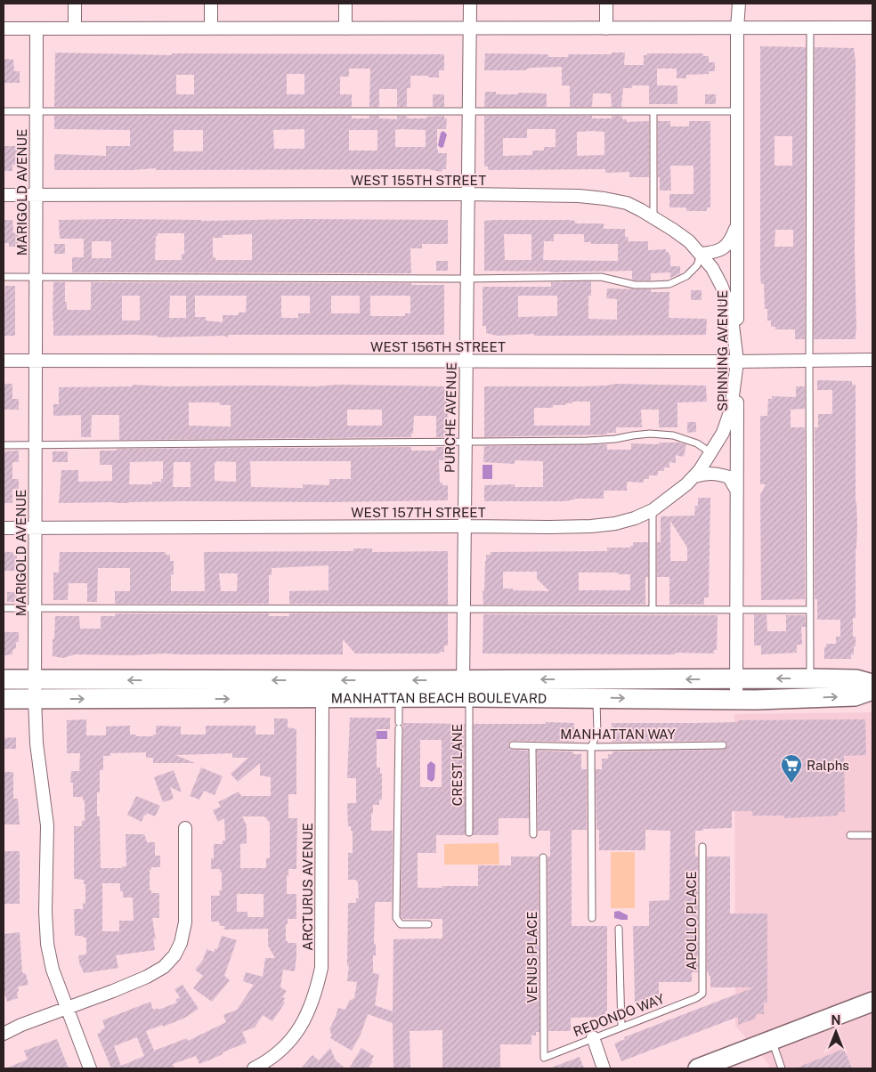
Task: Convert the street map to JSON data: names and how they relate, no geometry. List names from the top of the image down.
{
  "streets": {
    "main road": ["MANHATTAN BEACH BOULEVARD"],
    "street": [
      "WEST 155TH STREET",
      "MARIGOLD AVENUE",
      "WEST 156TH STREET",
      "SPINNING AVENUE",
      "PURCHE AVENUE",
      "WEST 157TH STREET",
      "ARCTURUS AVENUE"
    ],
    "lane": [
      "MANHATTAN WAY",
      "CREST LANE",
      "APOLLO PLACE",
      "VENUS PLACE",
      "REDONDO WAY"
    ]
  },
  "crossings": [
    ["WEST 155TH STREET", "MARIGOLD AVENUE"],
    ["WEST 155TH STREET", "WEST 156TH STREET"],
    ["WEST 155TH STREET", "SPINNING AVENUE"],
    ["WEST 155TH STREET", "PURCHE AVENUE"],
    ["WEST 155TH STREET", "WEST 157TH STREET"],
    ["MARIGOLD AVENUE", "WEST 156TH STREET"],
    ["MARIGOLD AVENUE", "WEST 157TH STREET"],
    ["MARIGOLD AVENUE", "MANHATTAN BEACH BOULEVARD"],
    ["WEST 156TH STREET", "SPINNING AVENUE"],
    ["WEST 156TH STREET", "PURCHE AVENUE"],
    ["WEST 156TH STREET", "WEST 157TH STREET"],
    ["SPINNING AVENUE", "WEST 157TH STREET"],
    ["SPINNING AVENUE", "MANHATTAN BEACH BOULEVARD"],
    ["PURCHE AVENUE", "WEST 157TH STREET"],
    ["PURCHE AVENUE", "MANHATTAN BEACH BOULEVARD"],
    ["PURCHE AVENUE", "CREST LANE"],
    ["MANHATTAN BEACH BOULEVARD", "CREST LANE"],
    ["MANHATTAN BEACH BOULEVARD", "ARCTURUS AVENUE"],
    ["APOLLO PLACE", "REDONDO WAY"],
    ["VENUS PLACE", "REDONDO WAY"]
  ],
  "places": {
    "supermarket": ["Ralphs"]
  },
  "north": "top"
}
